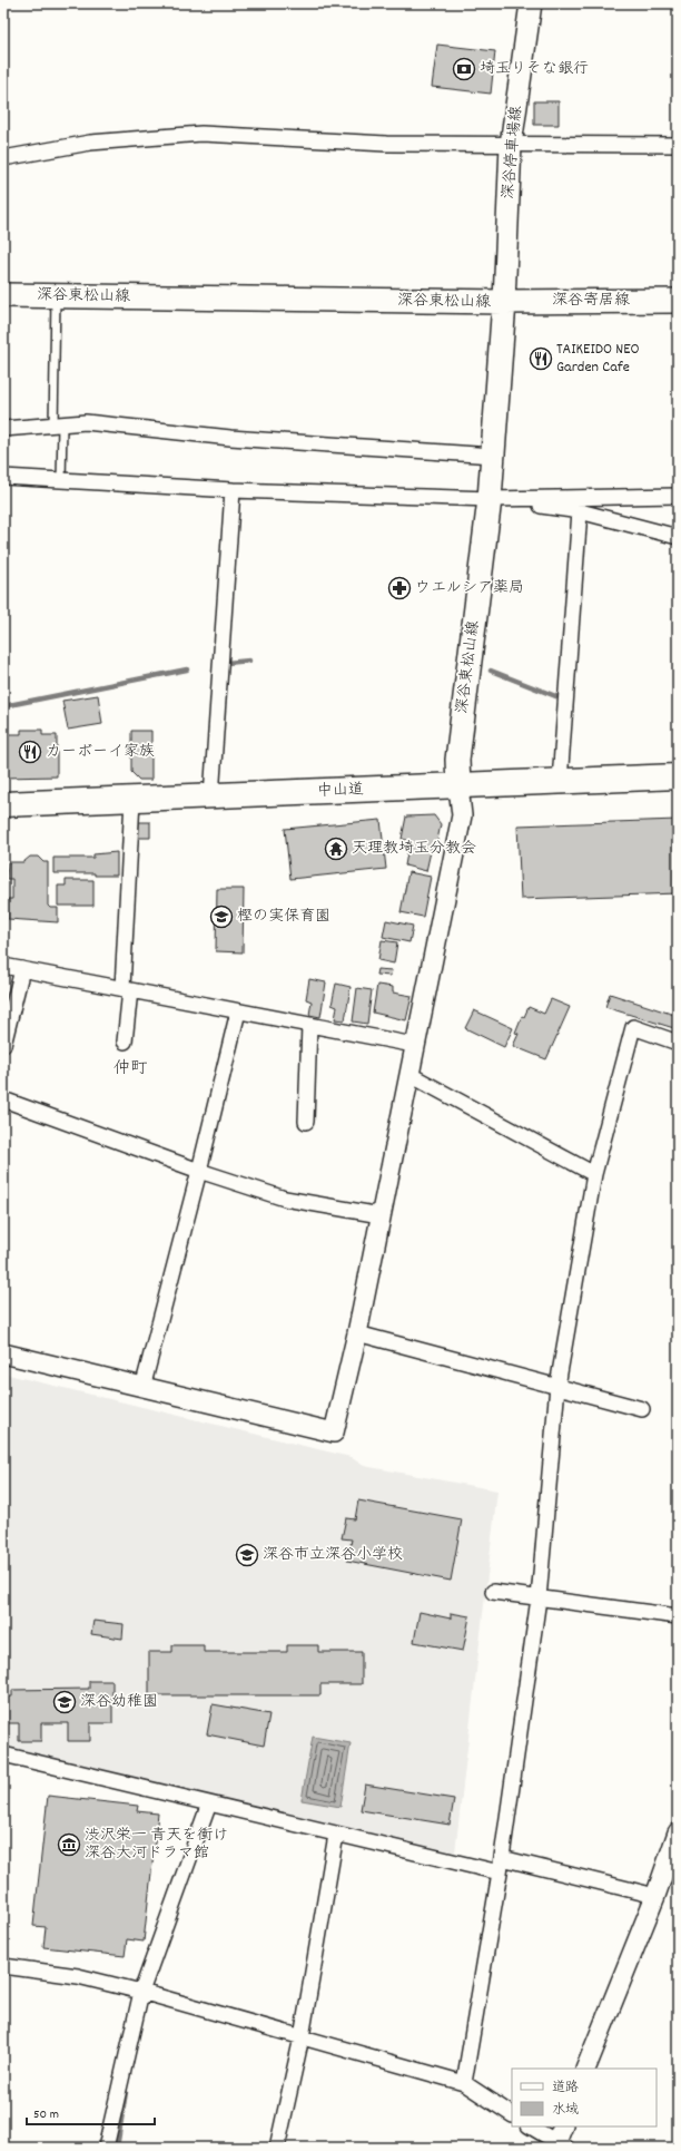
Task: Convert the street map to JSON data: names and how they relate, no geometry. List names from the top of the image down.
{
  "streets": {
    "highway": ["中山道"],
    "main road": ["深谷停車場線", "深谷東松山線", "深谷寄居線"]
  },
  "crossings": [
    ["深谷停車場線", "深谷東松山線"],
    ["深谷停車場線", "深谷寄居線"],
    ["深谷東松山線", "深谷寄居線"],
    ["深谷東松山線", "中山道"]
  ],
  "districts": ["仲町"],
  "places": {
    "bank": ["埼玉りそな銀行"],
    "restaurant": ["TAIKEIDO NEO Garden Cafe", "カーボーイ家族"],
    "pharmacy": ["ウエルシア薬局"],
    "temple": ["天理教埼玉分教会"],
    "school or university": ["樫の実保育園", "深谷市立深谷小学校", "深谷幼稚園"],
    "museum": ["渋沢栄一 青天を衝け 深谷大河ドラマ館"]
  },
  "legend": ["道路", "水域"],
  "scale_bar": "50 m"
}
